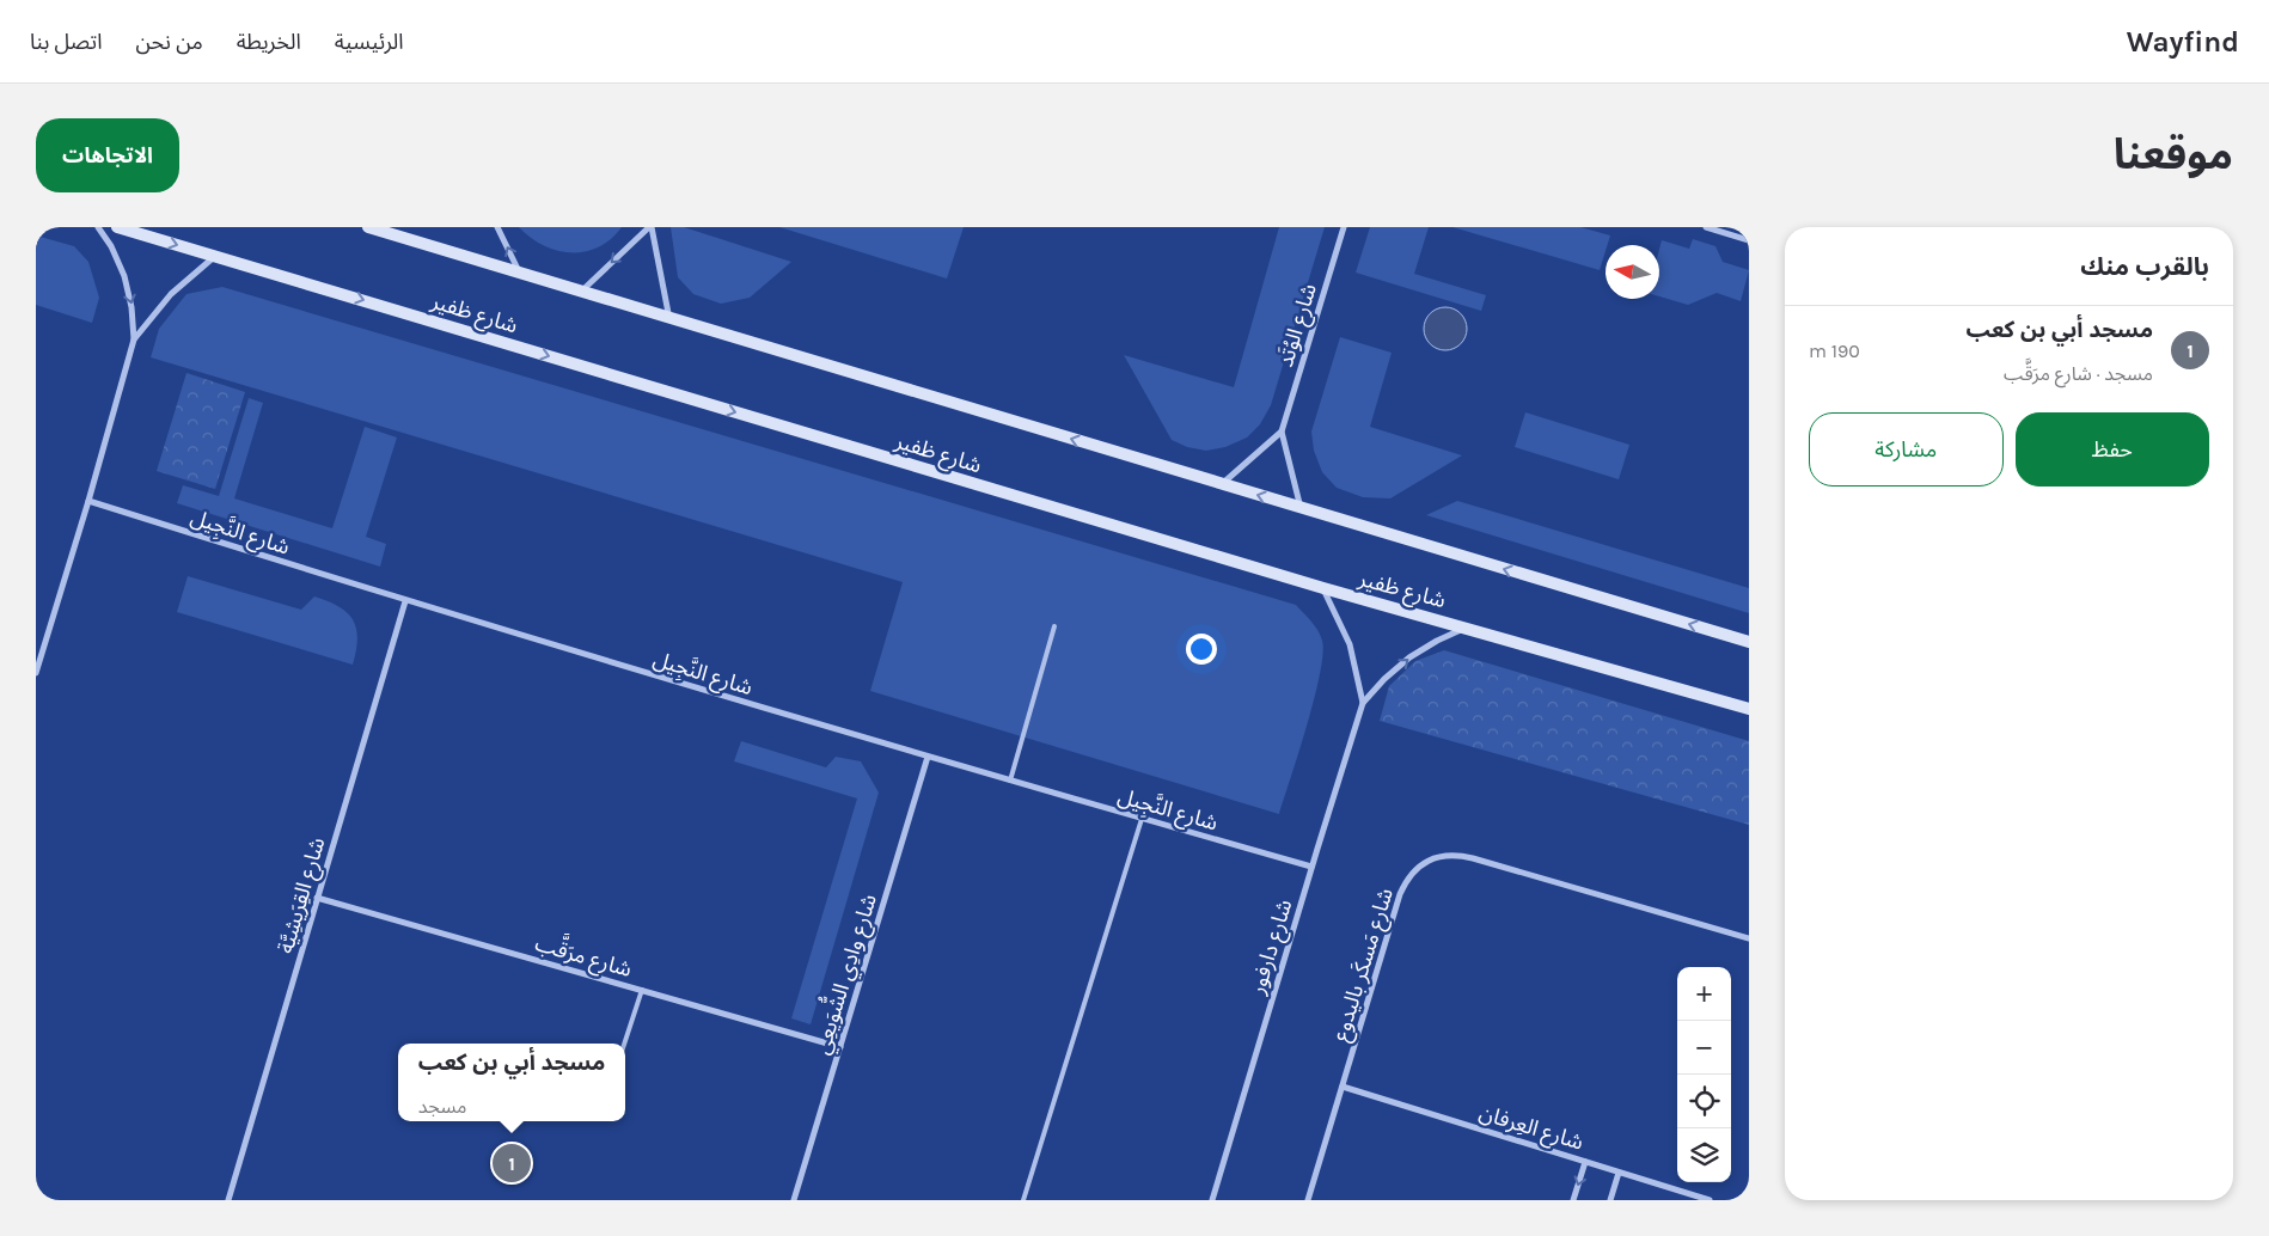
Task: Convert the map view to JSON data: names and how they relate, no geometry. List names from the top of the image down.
{
  "streets": {
    "main road": ["شارع ظفير"],
    "street": [
      "شارع الوُتَد",
      "شارع النَّجِيل",
      "شارع القِرَيشِيَّة",
      "شارع دارفور",
      "شارع مرَقَّب",
      "شارع مَسكَر باليدوع",
      "شارع وادِي الشُّوَيعِي",
      "شارع العِرفان"
    ]
  },
  "crossings": [
    ["شارع ظفير", "شارع دارفور"],
    ["شارع النَّجِيل", "شارع القِرَيشِيَّة"],
    ["شارع النَّجِيل", "شارع دارفور"],
    ["شارع النَّجِيل", "شارع وادِي الشُّوَيعِي"],
    ["شارع القِرَيشِيَّة", "شارع مرَقَّب"],
    ["شارع مرَقَّب", "شارع وادِي الشُّوَيعِي"],
    ["شارع مَسكَر باليدوع", "شارع العِرفان"]
  ],
  "north": "left",
  "page": {
    "header": "Wayfind",
    "nav": [
      "الرئيسية",
      "الخريطة",
      "من نحن",
      "اتصل بنا"
    ],
    "title": "موقعنا",
    "buttons": [
      "الاتجاهات",
      ["حفظ", "مشاركة"]
    ],
    "heading": "بالقرب منك",
    "list": [
      {
        "mark": "1",
        "name": "مسجد أبي بن كعب",
        "note": "مسجد · شارع مرَقَّب",
        "value": "190 m"
      }
    ],
    "map_buttons": ["+", "−"],
    "popup": ["مسجد أبي بن كعب", "مسجد"],
    "pins": "1"
  }
}
